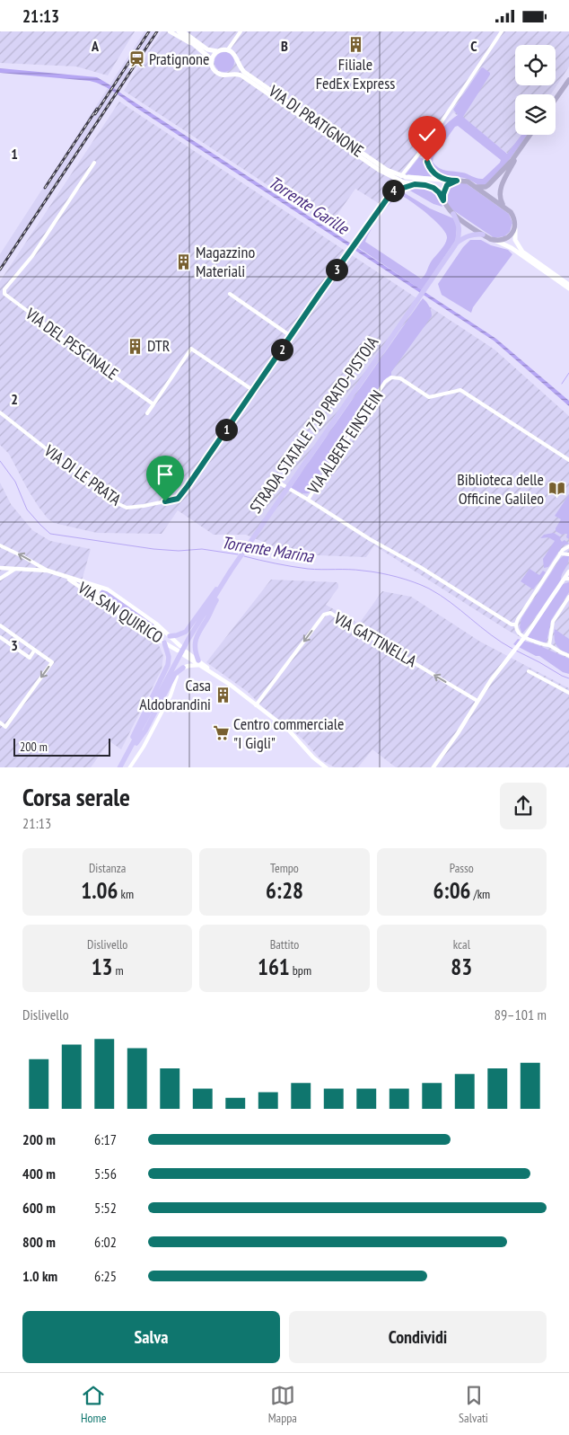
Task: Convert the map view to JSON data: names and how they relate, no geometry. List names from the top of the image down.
{
  "streets": {
    "highway": ["STRADA STATALE 719 PRATO-PISTOIA"],
    "main road": ["VIA DI PRATIGNONE"],
    "street": [
      "VIA DEL PESCINALE",
      "VIA ALBERT EINSTEIN",
      "VIA DI LE PRATA",
      "VIA SAN QUIRICO",
      "VIA GATTINELLA"
    ]
  },
  "crossings": [
    ["VIA DI PRATIGNONE", "VIA DI LE PRATA"]
  ],
  "water": ["Torrente Garille", "Torrente Marina"],
  "places": {
    "building": [
      "Filiale FedEx Express",
      "Magazzino Materiali",
      "DTR",
      "Casa Aldobrandini"
    ],
    "station": ["Pratignone"],
    "library": ["Biblioteca delle Officine Galileo"],
    "supermarket": ["Centro commerciale \"I Gigli\""]
  },
  "scale_bar": "200 m",
  "page": {
    "status": "21:13",
    "pins": [
      "4",
      "3",
      "2",
      "1"
    ],
    "scale": "200 m",
    "heading": ["Corsa serale", "21:13"],
    "stats": [
      ["Distanza", "1.06 km"],
      ["Tempo", "6:28"],
      ["Passo", "6:06 /km"],
      ["Dislivello", "13 m"],
      ["Battito", "161 bpm"],
      ["kcal", "83"]
    ],
    "chart": ["Dislivello", "89–101 m"],
    "list": [
      {
        "name": "200 m",
        "note": "6:17"
      },
      {
        "name": "400 m",
        "note": "5:56"
      },
      {
        "name": "600 m",
        "note": "5:52"
      },
      {
        "name": "800 m",
        "note": "6:02"
      },
      {
        "name": "1.0 km",
        "note": "6:25"
      }
    ],
    "buttons": ["Salva", "Condividi"],
    "tabs": ["Home", "Mappa", "Salvati"]
  },
  "grid": {
    "columns": ["A", "B", "C"],
    "rows": ["1", "2", "3"]
  }
}
